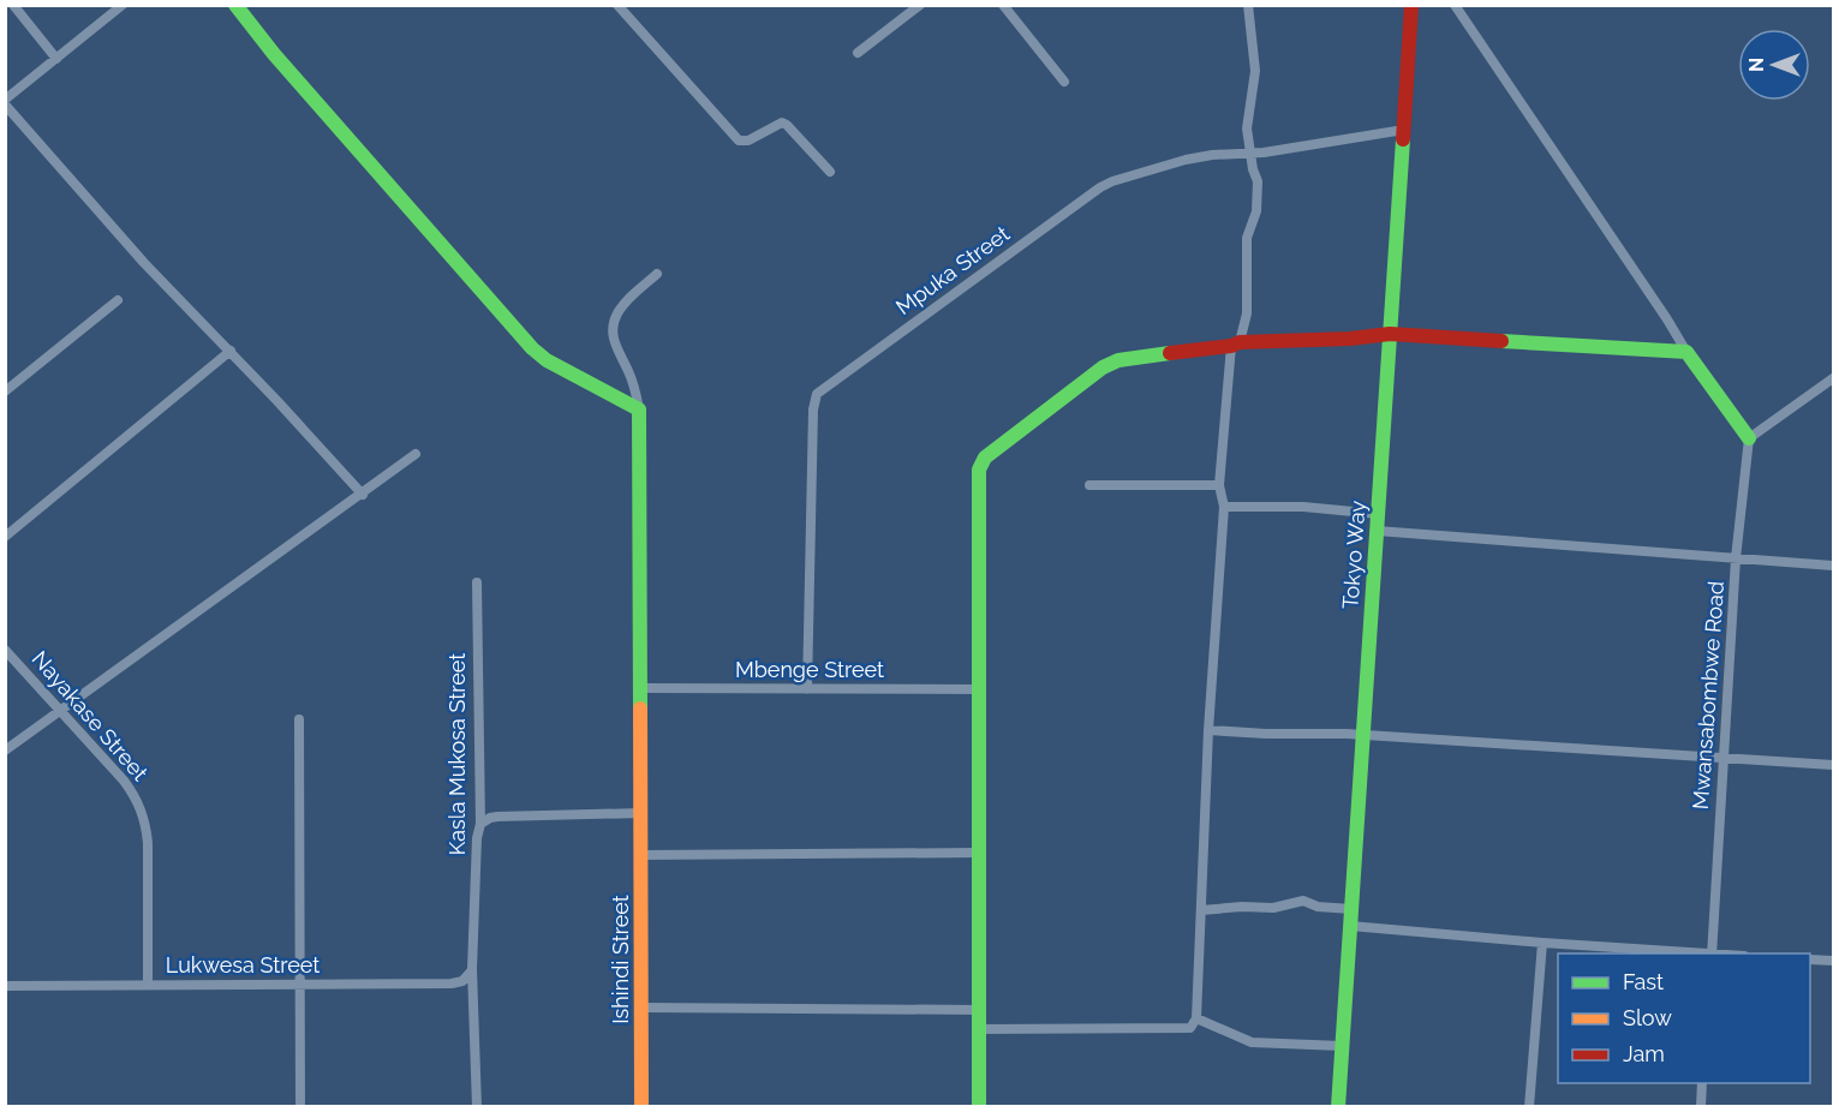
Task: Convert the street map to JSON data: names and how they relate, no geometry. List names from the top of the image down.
{
  "streets": {
    "street": [
      "Mpuka Street",
      "Tokyo Way",
      "Mbenge Street",
      "Mwansabombwe Road",
      "Nayakase Street",
      "Kasla Mukosa Street",
      "Ishindi Street",
      "Lukwesa Street"
    ]
  },
  "crossings": [
    ["Mpuka Street", "Tokyo Way"],
    ["Mpuka Street", "Mbenge Street"],
    ["Mbenge Street", "Ishindi Street"],
    ["Nayakase Street", "Lukwesa Street"],
    ["Kasla Mukosa Street", "Lukwesa Street"]
  ],
  "legend": ["Fast", "Slow", "Jam"],
  "north": "left"
}
